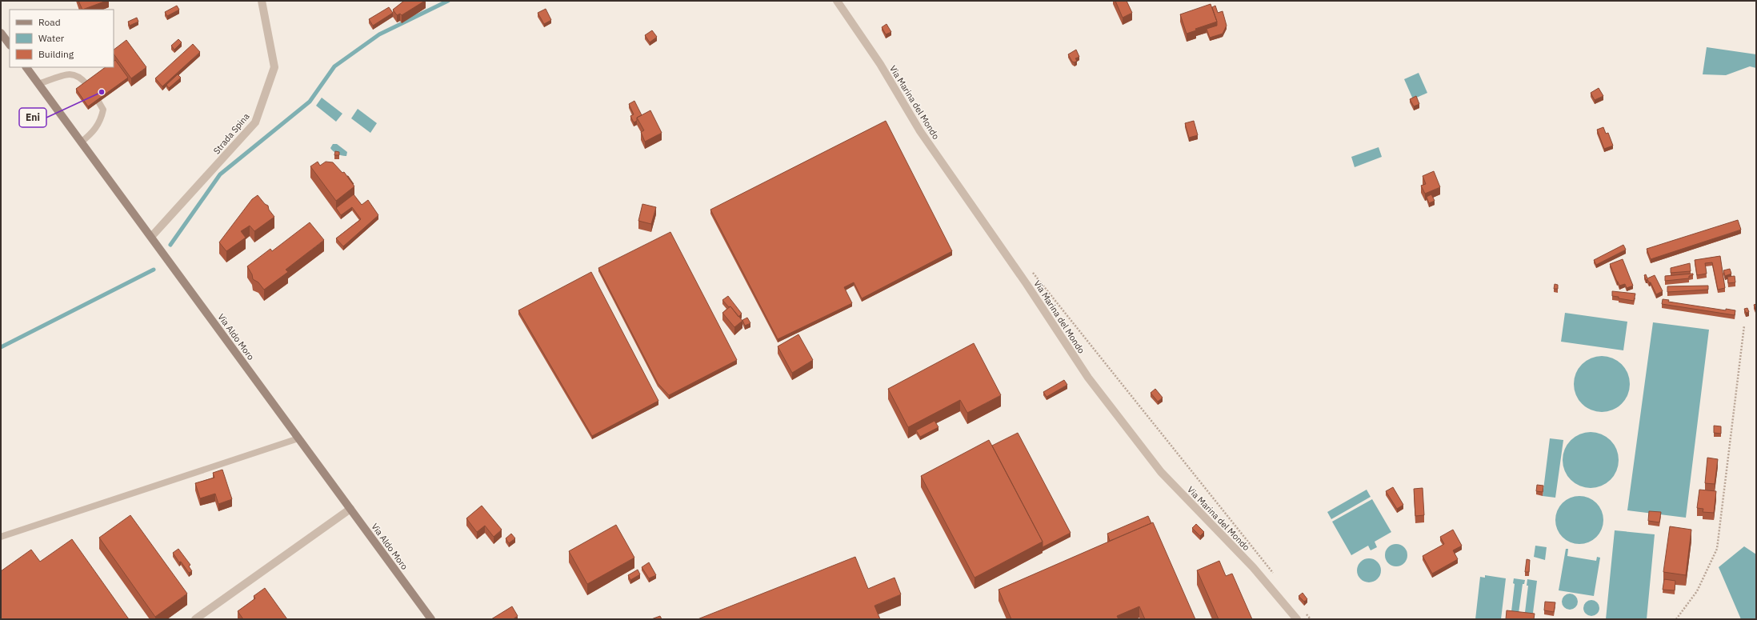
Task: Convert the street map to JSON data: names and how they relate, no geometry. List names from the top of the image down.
{
  "streets": {
    "main road": ["Via Aldo Moro"],
    "street": ["Via Marina del Mondo", "Strada Spina"]
  },
  "crossings": [
    ["Strada Spina", "Via Aldo Moro"]
  ],
  "places": ["Eni"],
  "legend": ["Road", "Water", "Building"]
}
